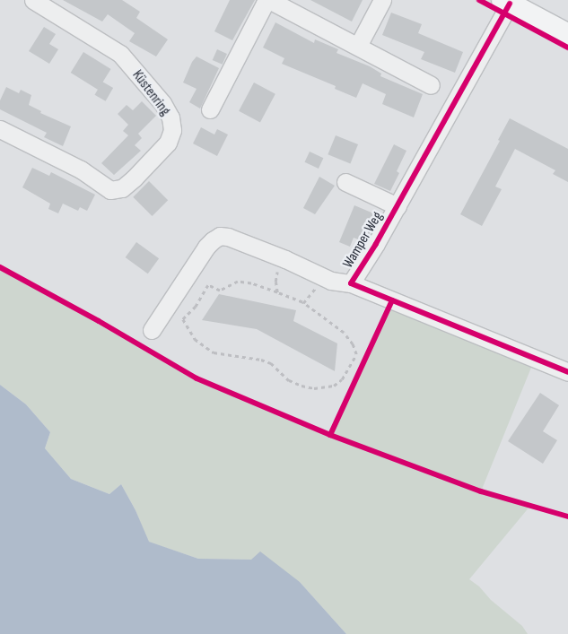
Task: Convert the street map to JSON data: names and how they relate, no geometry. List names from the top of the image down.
{
  "streets": {
    "street": ["Küstenring", "Wamper Weg"]
  }
}
